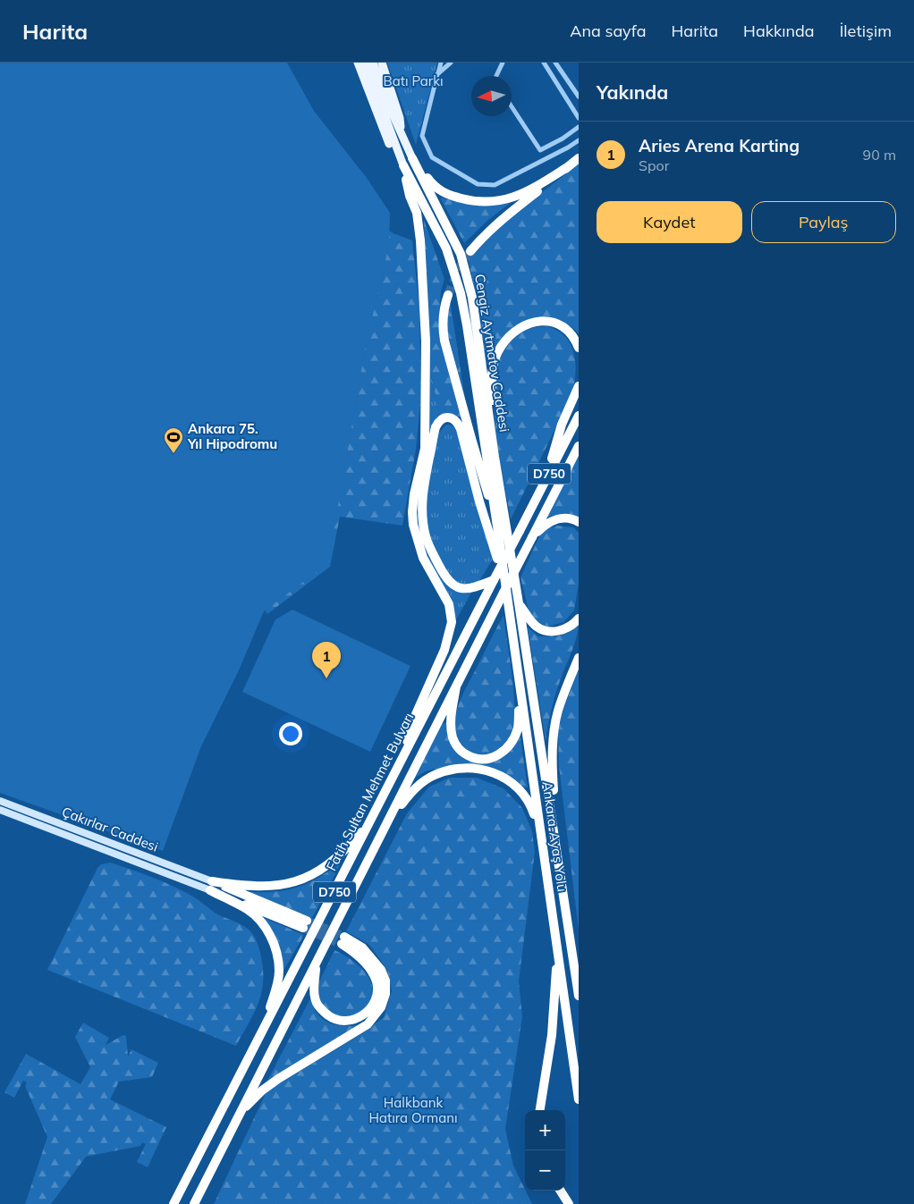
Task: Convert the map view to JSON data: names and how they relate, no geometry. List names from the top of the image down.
{
  "streets": {
    "highway": [
      "Cengiz Aytmatov Caddesi",
      "D750",
      "Fatih Sultan Mehmet Bulvarı",
      "Ankara-Ayaş Yolu"
    ],
    "main road": ["Çakırlar Caddesi"]
  },
  "crossings": [
    ["Cengiz Aytmatov Caddesi", "Ankara-Ayaş Yolu"]
  ],
  "parks": ["Batı Parkı", "Halkbank Hatıra Ormanı"],
  "places": {
    "sports": ["Ankara 75. Yıl Hipodromu"]
  },
  "north": "left",
  "page": {
    "header": "Harita",
    "nav": [
      "Ana sayfa",
      "Harita",
      "Hakkında",
      "İletişim"
    ],
    "heading": "Yakında",
    "list": [
      {
        "mark": "1",
        "name": "Aries Arena Karting",
        "note": "Spor",
        "value": "90 m"
      }
    ],
    "buttons": ["Kaydet", "Paylaş"],
    "pins": "1",
    "map_buttons": ["+", "−"]
  }
}
